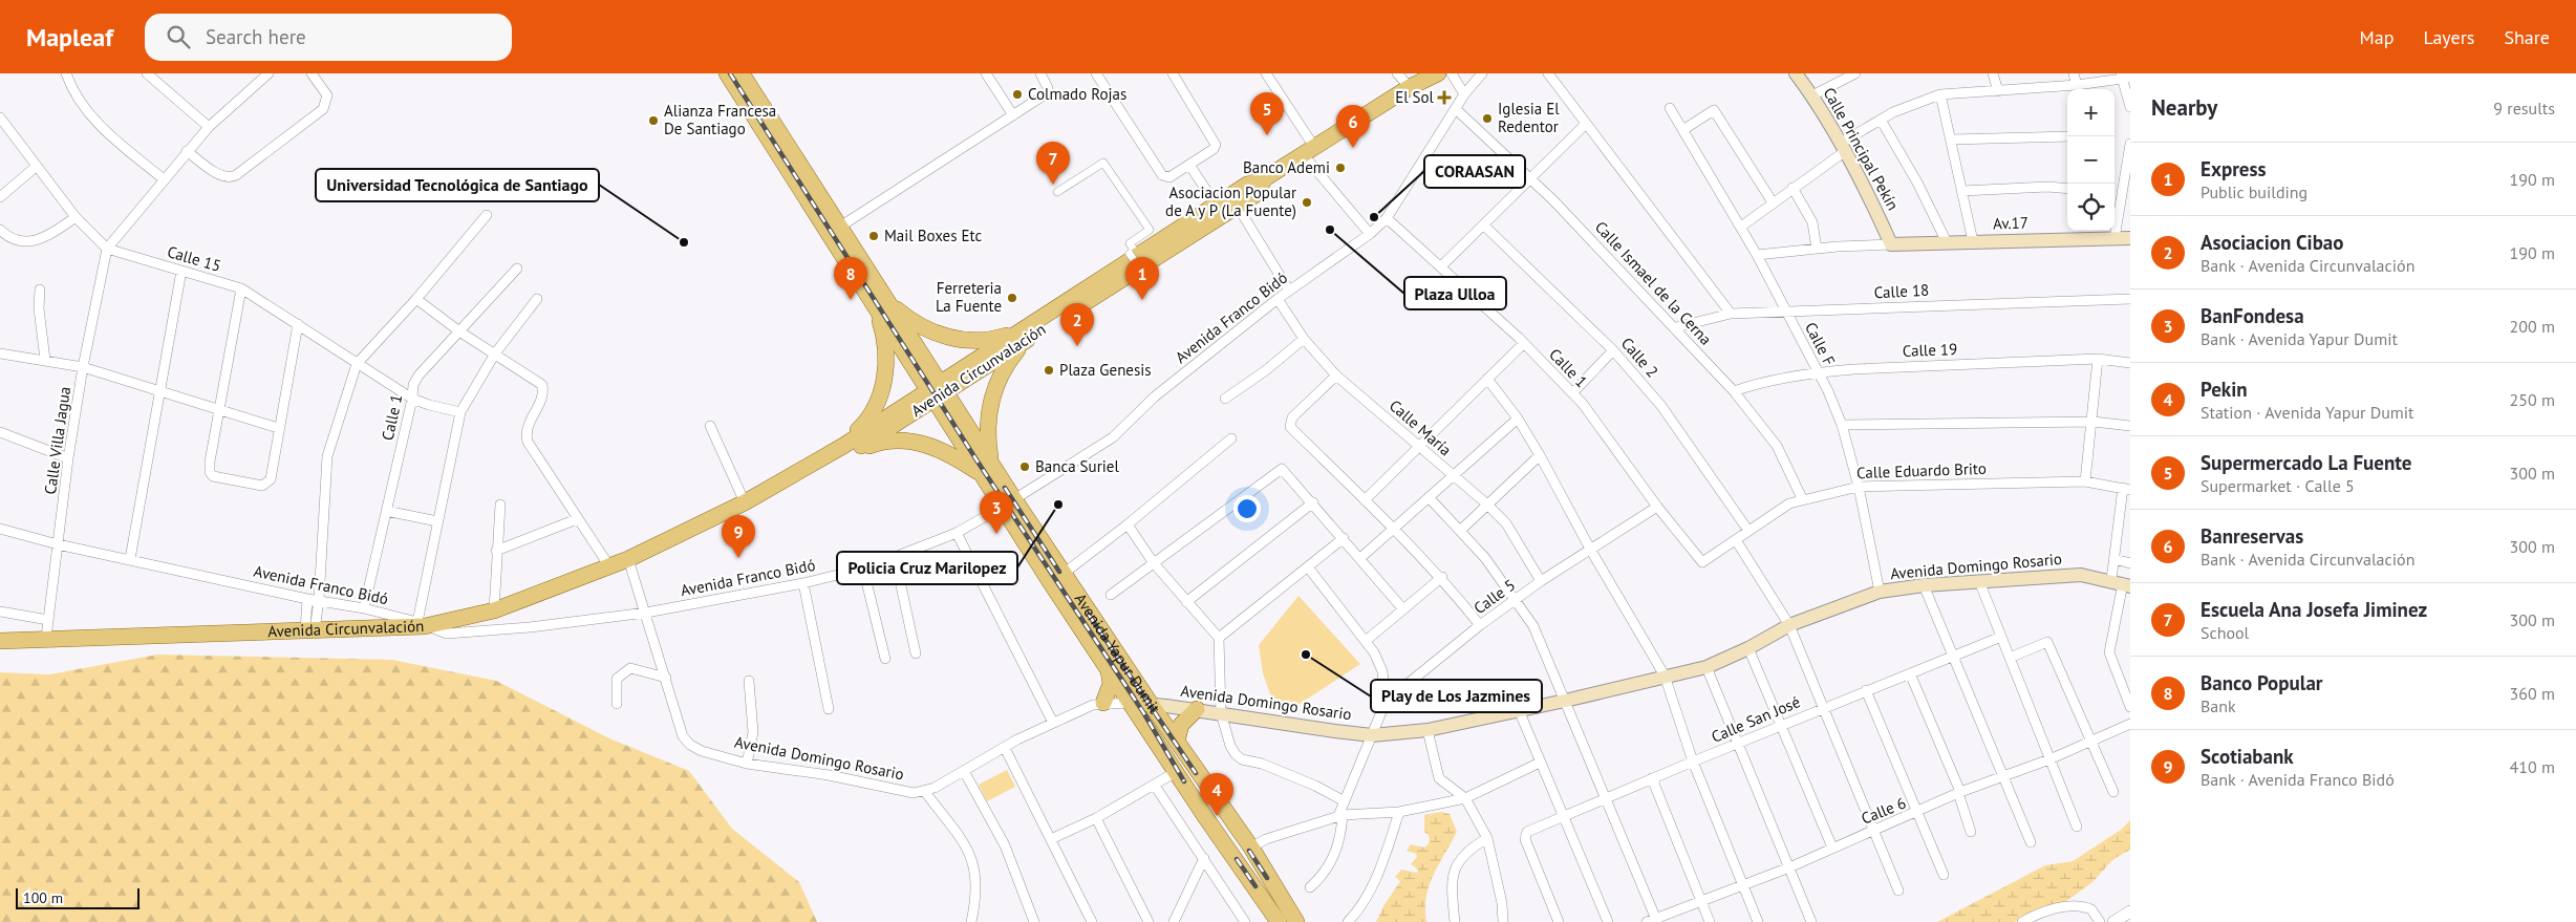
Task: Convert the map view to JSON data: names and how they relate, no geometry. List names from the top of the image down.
{
  "streets": {
    "main road": [
      "Calle Principal Pekín",
      "Av.17",
      "Avenida Circunvalación",
      "Avenida Domingo Rosario",
      "Avenida Yapur Dumit"
    ],
    "street": [
      "Calle 15",
      "Calle Ismael de la Cerna",
      "Calle 18",
      "Avenida Franco Bidó",
      "Calle F",
      "Calle 19",
      "Calle 2",
      "Calle 1",
      "Calle María",
      "Calle Villa Jagua",
      "Calle Eduardo Brito",
      "Calle 5",
      "Calle San José",
      "Calle 6"
    ]
  },
  "crossings": [
    ["Calle Principal Pekín", "Av.17"],
    ["Calle 15", "Calle 1"],
    ["Calle 15", "Calle Villa Jagua"],
    ["Calle Ismael de la Cerna", "Calle 18"],
    ["Calle Ismael de la Cerna", "Avenida Franco Bidó"],
    ["Calle Ismael de la Cerna", "Calle 19"],
    ["Calle Ismael de la Cerna", "Calle Eduardo Brito"],
    ["Calle 18", "Calle F"],
    ["Avenida Franco Bidó", "Calle 1"],
    ["Avenida Franco Bidó", "Avenida Circunvalación"],
    ["Avenida Franco Bidó", "Calle María"],
    ["Avenida Franco Bidó", "Calle Villa Jagua"],
    ["Avenida Franco Bidó", "Avenida Domingo Rosario"],
    ["Avenida Franco Bidó", "Avenida Yapur Dumit"],
    ["Calle F", "Calle 19"],
    ["Calle F", "Calle Eduardo Brito"],
    ["Calle F", "Avenida Domingo Rosario"],
    ["Calle 2", "Calle Eduardo Brito"],
    ["Calle 1", "Calle Eduardo Brito"],
    ["Calle 1", "Calle 5"],
    ["Avenida Circunvalación", "Calle Villa Jagua"],
    ["Avenida Circunvalación", "Avenida Domingo Rosario"],
    ["Avenida Circunvalación", "Avenida Yapur Dumit"],
    ["Calle María", "Calle 5"],
    ["Avenida Domingo Rosario", "Calle 5"],
    ["Avenida Domingo Rosario", "Avenida Yapur Dumit"]
  ],
  "places": {
    "other": [
      "Colmado Rojas",
      "Iglesia El Redentor",
      "Alianza Francesa De Santiago",
      "Banco Ademi",
      "Asociacion Popular de A y P (La Fuente)",
      "CORAASAN",
      "Plaza Ulloa",
      "Mail Boxes Etc",
      "Universidad Tecnológica de Santiago",
      "Ferreteria La Fuente",
      "Plaza Genesis",
      "Banca Suriel",
      "Policia Cruz Marilopez",
      "Play de Los Jazmines"
    ],
    "health": ["El Sol"]
  },
  "scale_bar": "100 m",
  "page": {
    "header": "Mapleaf",
    "search": "Search here",
    "nav": ["Map", "Layers", "Share"],
    "heading": ["Nearby", "9 results"],
    "map_buttons": ["+", "−"],
    "pins": [
      "5",
      "6",
      "7",
      "1",
      "8",
      "2",
      "3",
      "9",
      "4"
    ],
    "list": [
      {
        "mark": "1",
        "name": "Express",
        "note": "Public building",
        "value": "190 m"
      },
      {
        "mark": "2",
        "name": "Asociacion Cibao",
        "note": "Bank · Avenida Circunvalación",
        "value": "190 m"
      },
      {
        "mark": "3",
        "name": "BanFondesa",
        "note": "Bank · Avenida Yapur Dumit",
        "value": "200 m"
      },
      {
        "mark": "4",
        "name": "Pekin",
        "note": "Station · Avenida Yapur Dumit",
        "value": "250 m"
      },
      {
        "mark": "5",
        "name": "Supermercado La Fuente",
        "note": "Supermarket · Calle 5",
        "value": "300 m"
      },
      {
        "mark": "6",
        "name": "Banreservas",
        "note": "Bank · Avenida Circunvalación",
        "value": "300 m"
      },
      {
        "mark": "7",
        "name": "Escuela Ana Josefa Jiminez",
        "note": "School",
        "value": "300 m"
      },
      {
        "mark": "8",
        "name": "Banco Popular",
        "note": "Bank",
        "value": "360 m"
      },
      {
        "mark": "9",
        "name": "Scotiabank",
        "note": "Bank · Avenida Franco Bidó",
        "value": "410 m"
      }
    ],
    "scale": "100 m"
  }
}
